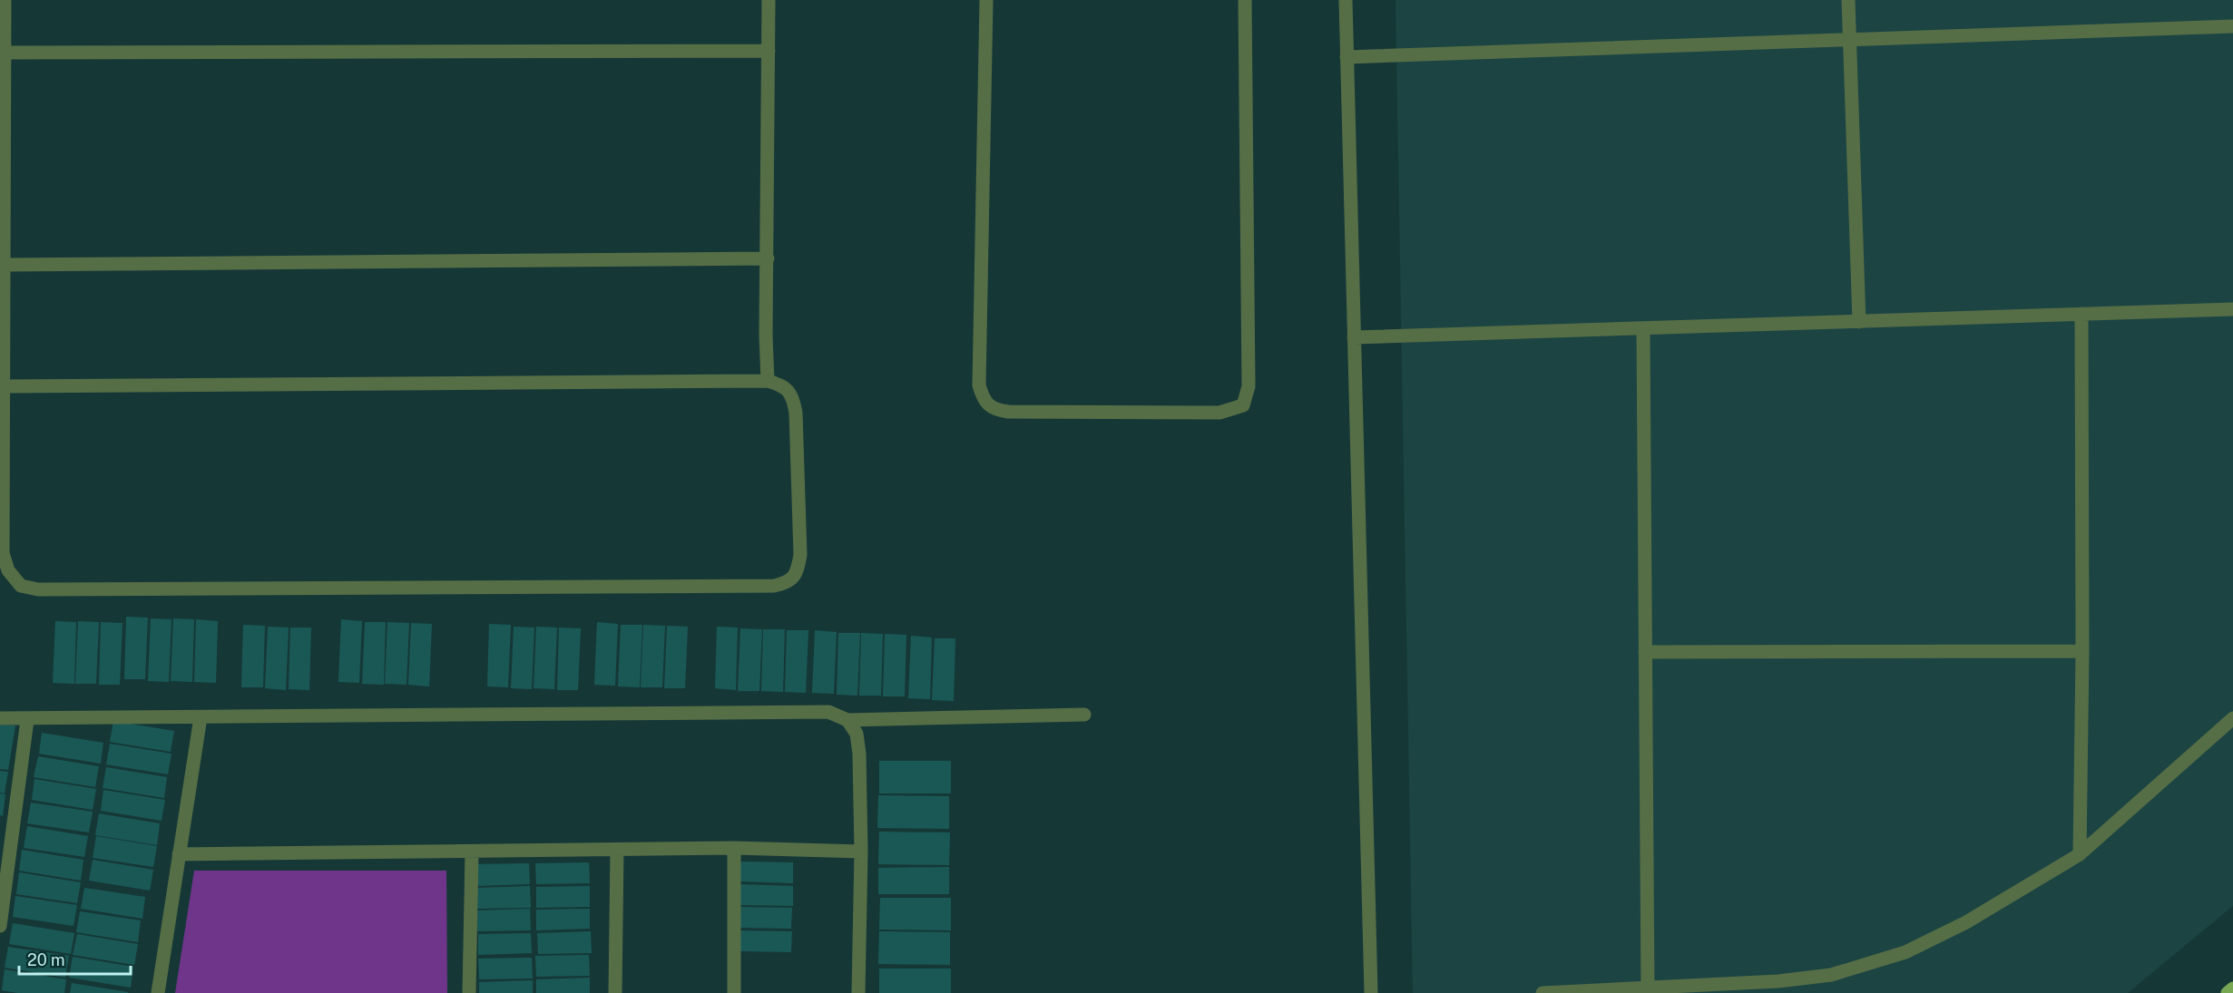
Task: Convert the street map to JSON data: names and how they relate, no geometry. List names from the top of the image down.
{
  "scale_bar": "20 m"
}
